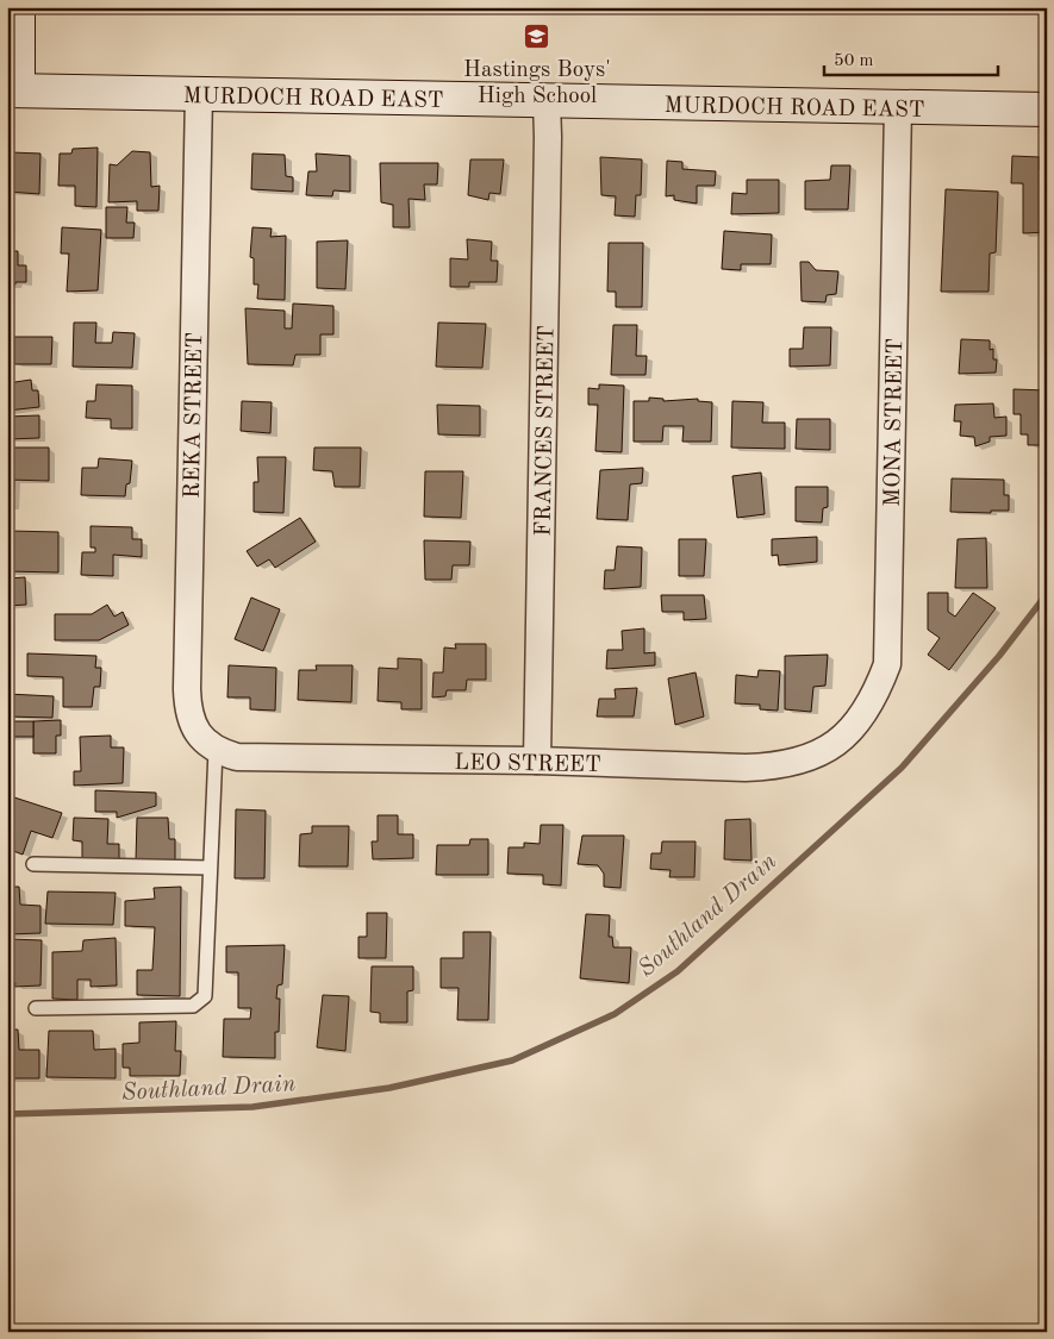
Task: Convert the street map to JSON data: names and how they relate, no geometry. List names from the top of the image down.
{
  "streets": {
    "street": [
      "MURDOCH ROAD EAST",
      "REKA STREET",
      "MONA STREET",
      "FRANCES STREET",
      "LEO STREET"
    ]
  },
  "crossings": [
    ["MURDOCH ROAD EAST", "REKA STREET"],
    ["MURDOCH ROAD EAST", "MONA STREET"],
    ["MURDOCH ROAD EAST", "FRANCES STREET"],
    ["REKA STREET", "LEO STREET"],
    ["MONA STREET", "LEO STREET"],
    ["FRANCES STREET", "LEO STREET"]
  ],
  "water": ["Southland Drain"],
  "places": {
    "school or university": ["Hastings Boys' High School"]
  },
  "scale_bar": "50 m"
}
